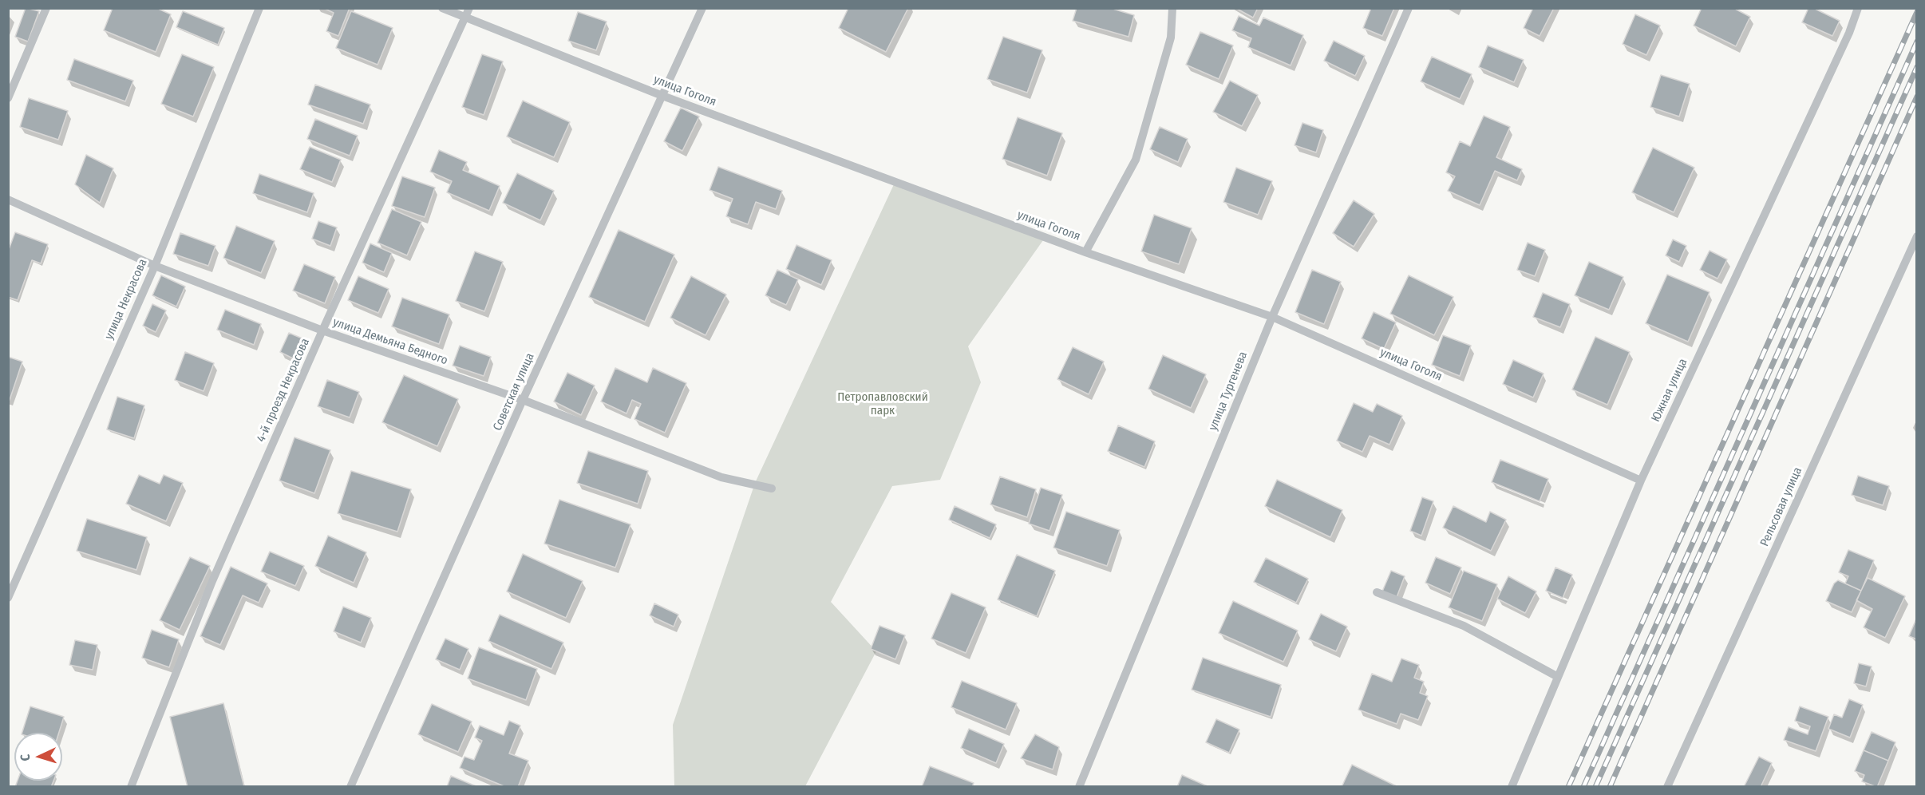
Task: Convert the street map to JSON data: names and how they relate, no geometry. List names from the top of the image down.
{
  "streets": {
    "street": [
      "улица Гоголя",
      "улица Некрасова",
      "улица Демьяна Бедного",
      "4-й проезд Некрасова",
      "Южная улица",
      "улица Тургенева",
      "Советская улица",
      "Рельсовая улица"
    ]
  },
  "crossings": [
    ["улица Гоголя", "4-й проезд Некрасова"],
    ["улица Гоголя", "Южная улица"],
    ["улица Гоголя", "улица Тургенева"],
    ["улица Гоголя", "Советская улица"],
    ["улица Некрасова", "улица Демьяна Бедного"],
    ["улица Демьяна Бедного", "4-й проезд Некрасова"],
    ["улица Демьяна Бедного", "Советская улица"]
  ],
  "parks": ["Петропавловский парк"],
  "north": "left"
}
